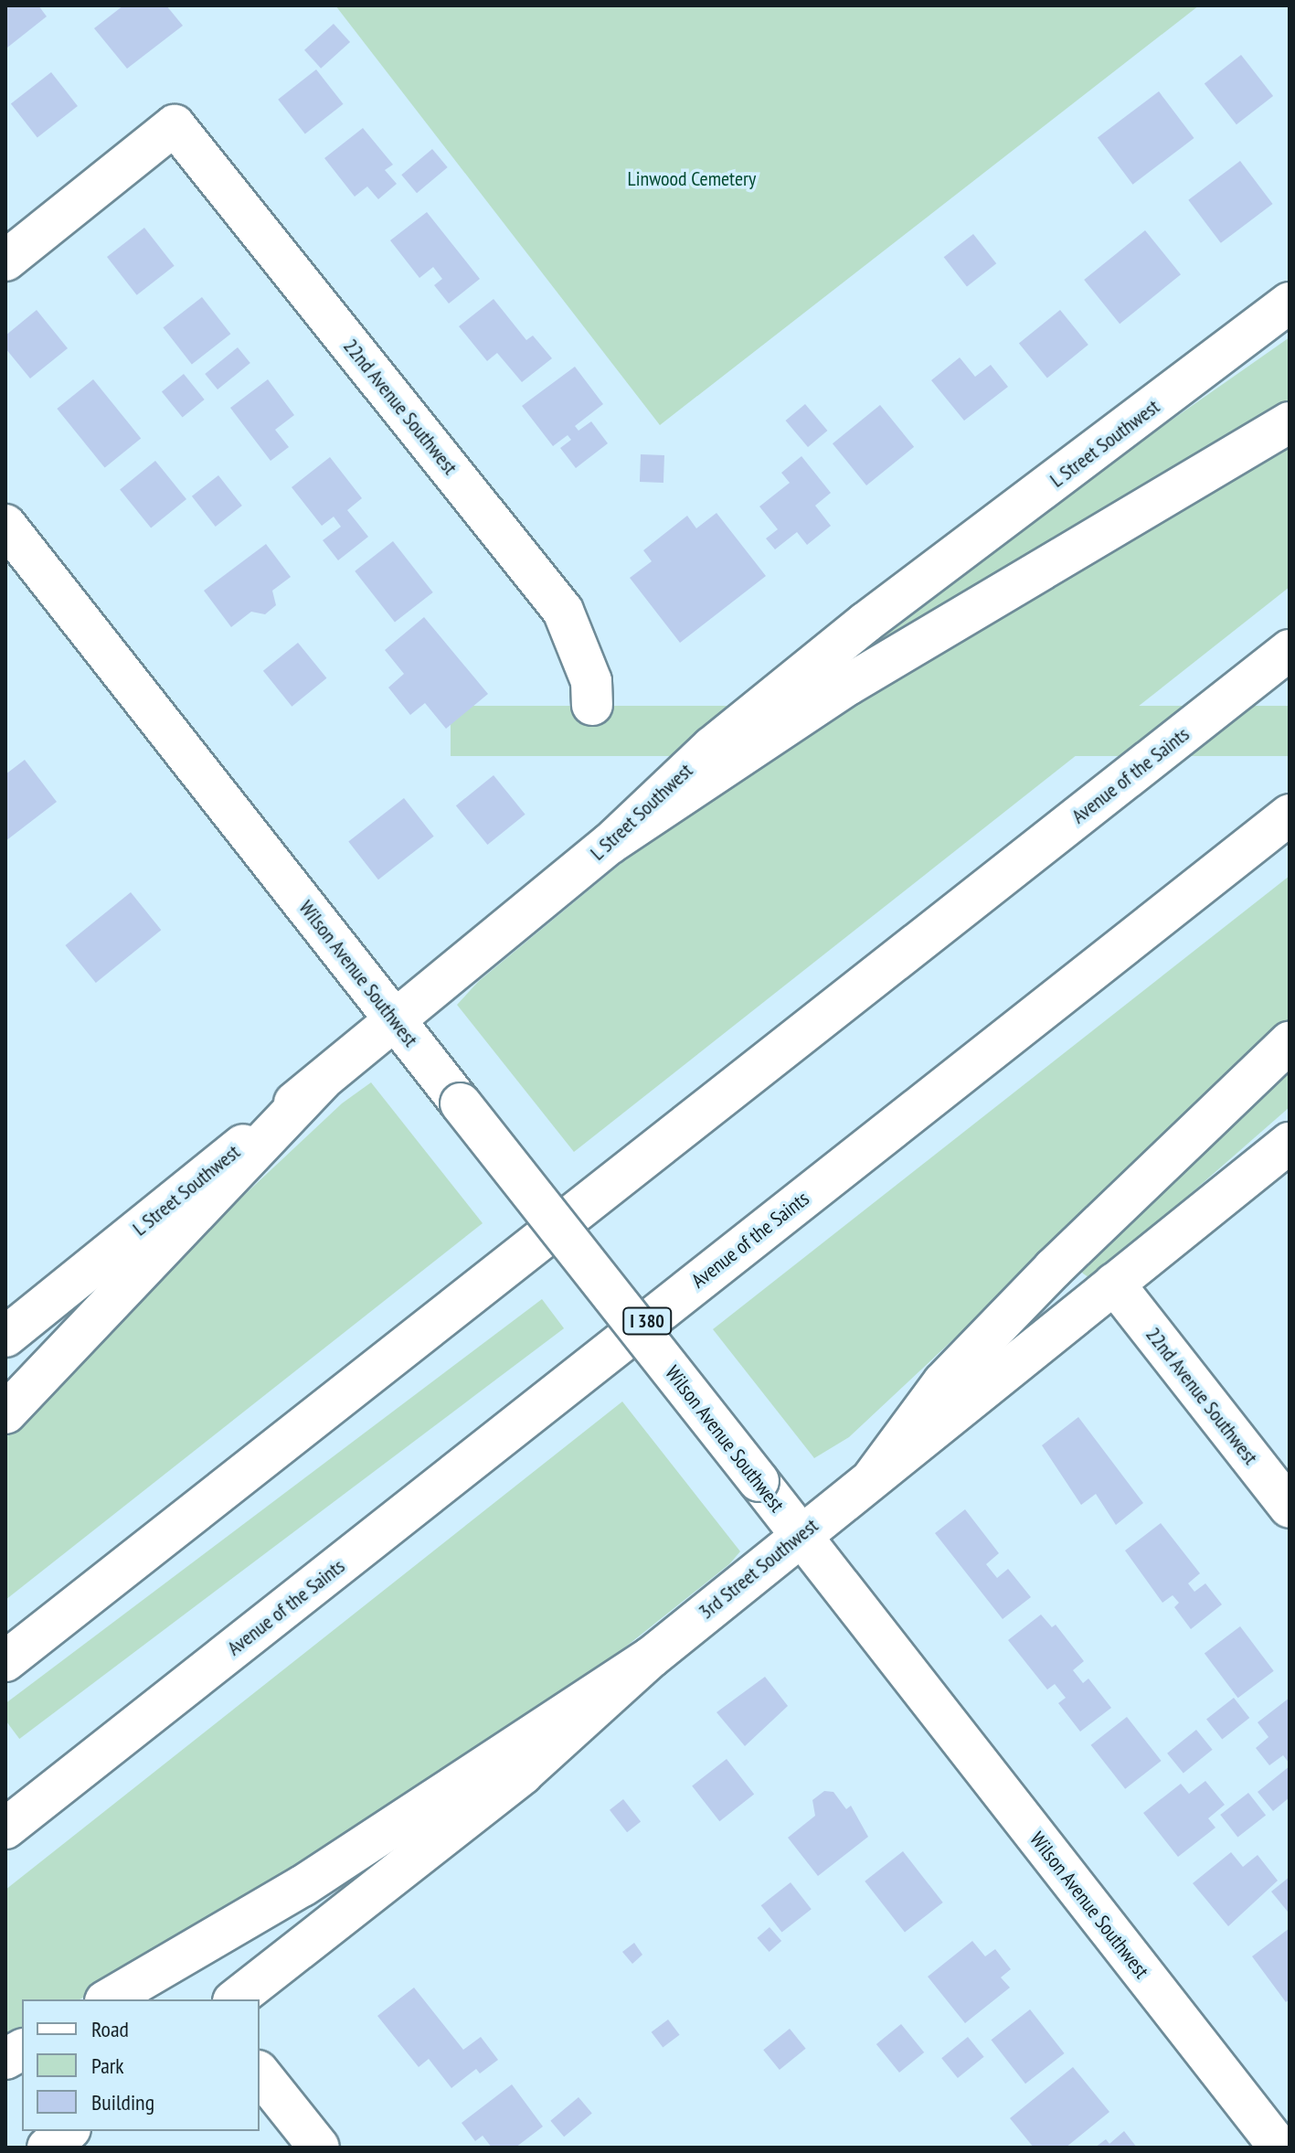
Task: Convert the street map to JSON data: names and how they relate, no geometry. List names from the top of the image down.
{
  "streets": {
    "main road": [
      "22nd Avenue Southwest",
      "L Street Southwest",
      "Avenue of the Saints",
      "Wilson Avenue Southwest",
      "I 380",
      "3rd Street Southwest"
    ]
  },
  "crossings": [
    ["22nd Avenue Southwest", "3rd Street Southwest"],
    ["L Street Southwest", "Wilson Avenue Southwest"],
    ["Wilson Avenue Southwest", "3rd Street Southwest"]
  ],
  "parks": ["Linwood Cemetery"],
  "legend": ["Road", "Park", "Building"]
}
